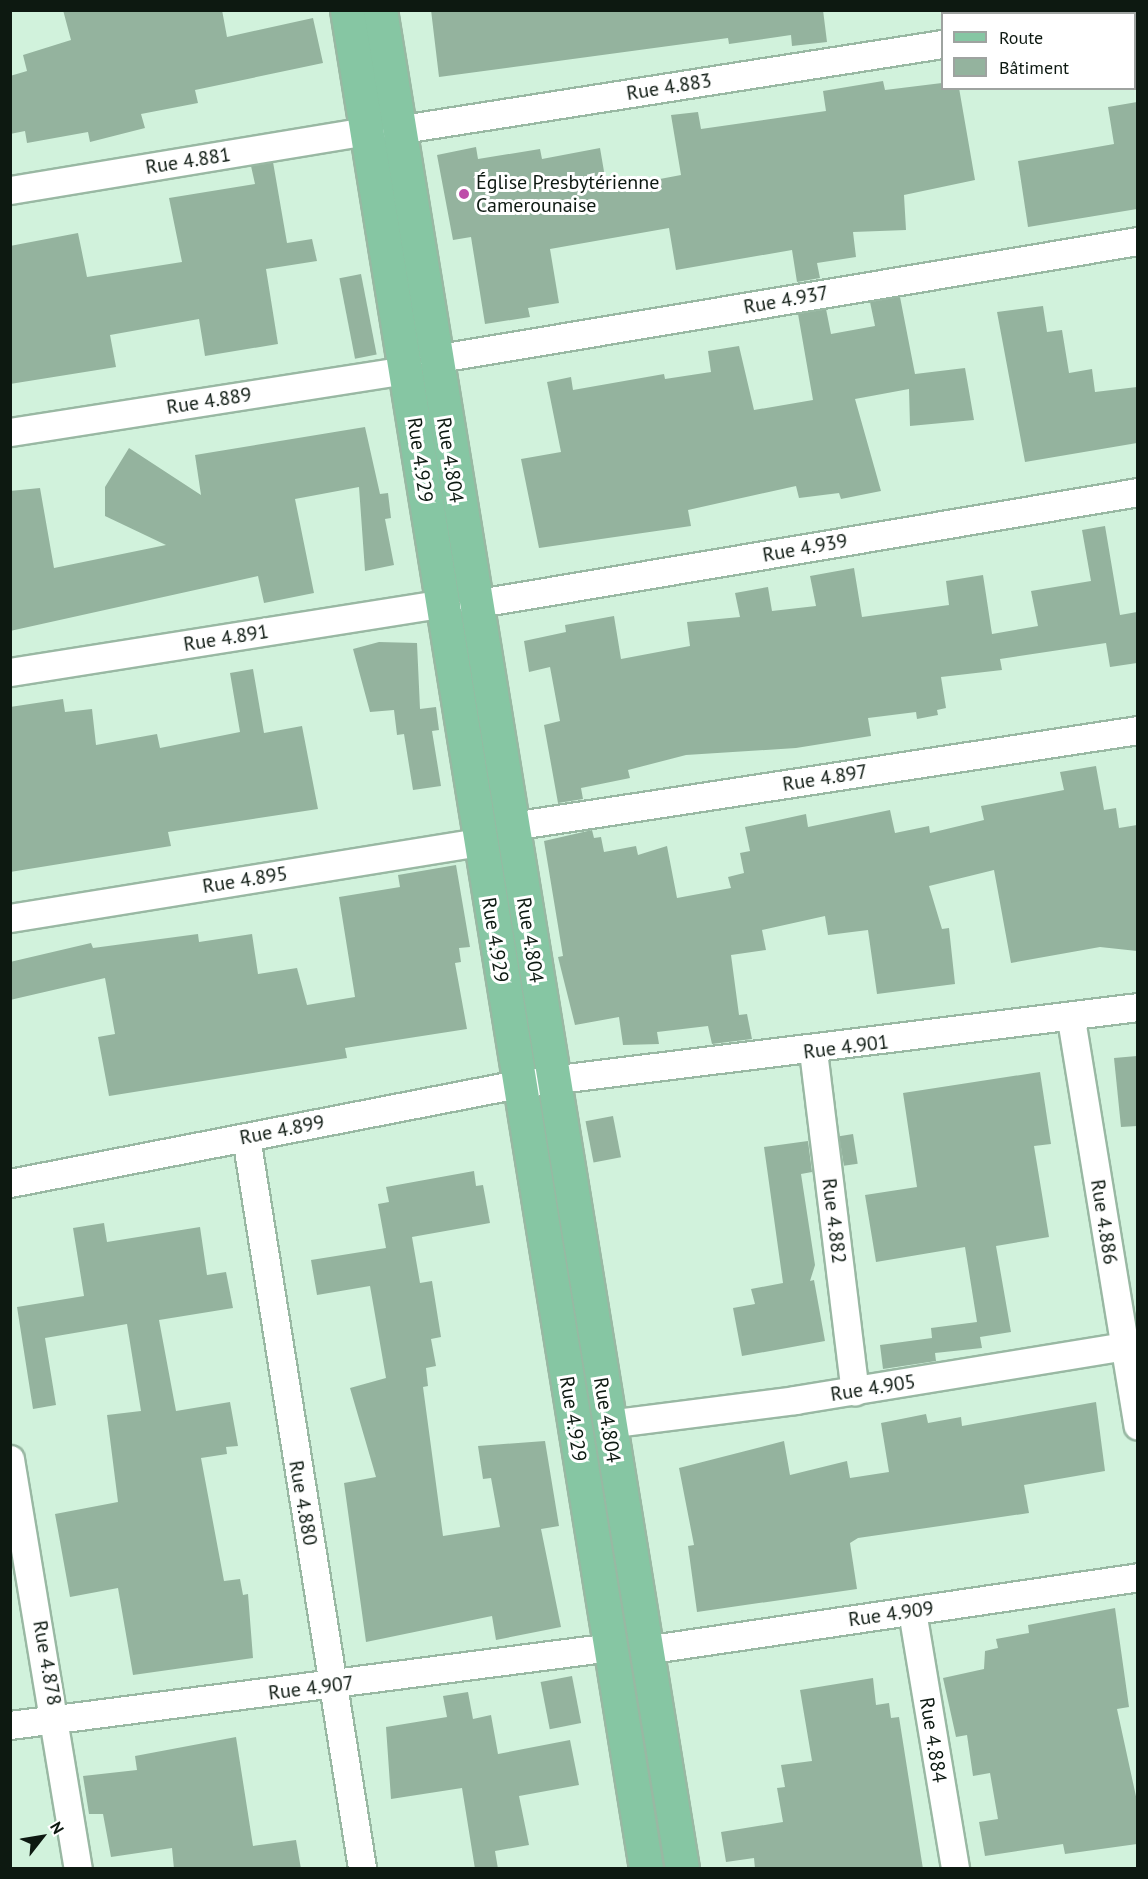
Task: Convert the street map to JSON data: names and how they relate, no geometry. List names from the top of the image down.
{
  "streets": {
    "main road": ["Rue 4.929", "Rue 4.804"],
    "street": [
      "Rue 4.883",
      "Rue 4.881",
      "Rue 4.937",
      "Rue 4.889",
      "Rue 4.939",
      "Rue 4.891",
      "Rue 4.897",
      "Rue 4.895",
      "Rue 4.901",
      "Rue 4.899",
      "Rue 4.882",
      "Rue 4.886",
      "Rue 4.905",
      "Rue 4.880",
      "Rue 4.909",
      "Rue 4.878",
      "Rue 4.907",
      "Rue 4.884"
    ]
  },
  "crossings": [
    ["Rue 4.883", "Rue 4.881"],
    ["Rue 4.883", "Rue 4.804"],
    ["Rue 4.881", "Rue 4.804"],
    ["Rue 4.937", "Rue 4.889"],
    ["Rue 4.937", "Rue 4.804"],
    ["Rue 4.889", "Rue 4.804"],
    ["Rue 4.929", "Rue 4.804"],
    ["Rue 4.929", "Rue 4.939"],
    ["Rue 4.929", "Rue 4.891"],
    ["Rue 4.929", "Rue 4.895"],
    ["Rue 4.929", "Rue 4.899"],
    ["Rue 4.929", "Rue 4.907"],
    ["Rue 4.804", "Rue 4.939"],
    ["Rue 4.804", "Rue 4.891"],
    ["Rue 4.804", "Rue 4.897"],
    ["Rue 4.804", "Rue 4.901"],
    ["Rue 4.804", "Rue 4.899"],
    ["Rue 4.804", "Rue 4.905"],
    ["Rue 4.804", "Rue 4.909"],
    ["Rue 4.939", "Rue 4.891"],
    ["Rue 4.901", "Rue 4.899"],
    ["Rue 4.901", "Rue 4.882"],
    ["Rue 4.901", "Rue 4.886"],
    ["Rue 4.899", "Rue 4.880"],
    ["Rue 4.882", "Rue 4.905"],
    ["Rue 4.886", "Rue 4.905"],
    ["Rue 4.880", "Rue 4.907"],
    ["Rue 4.909", "Rue 4.884"],
    ["Rue 4.878", "Rue 4.907"]
  ],
  "places": ["Église Presbytérienne Camerounaise"],
  "legend": ["Route", "Bâtiment"],
  "north": "top right"
}
